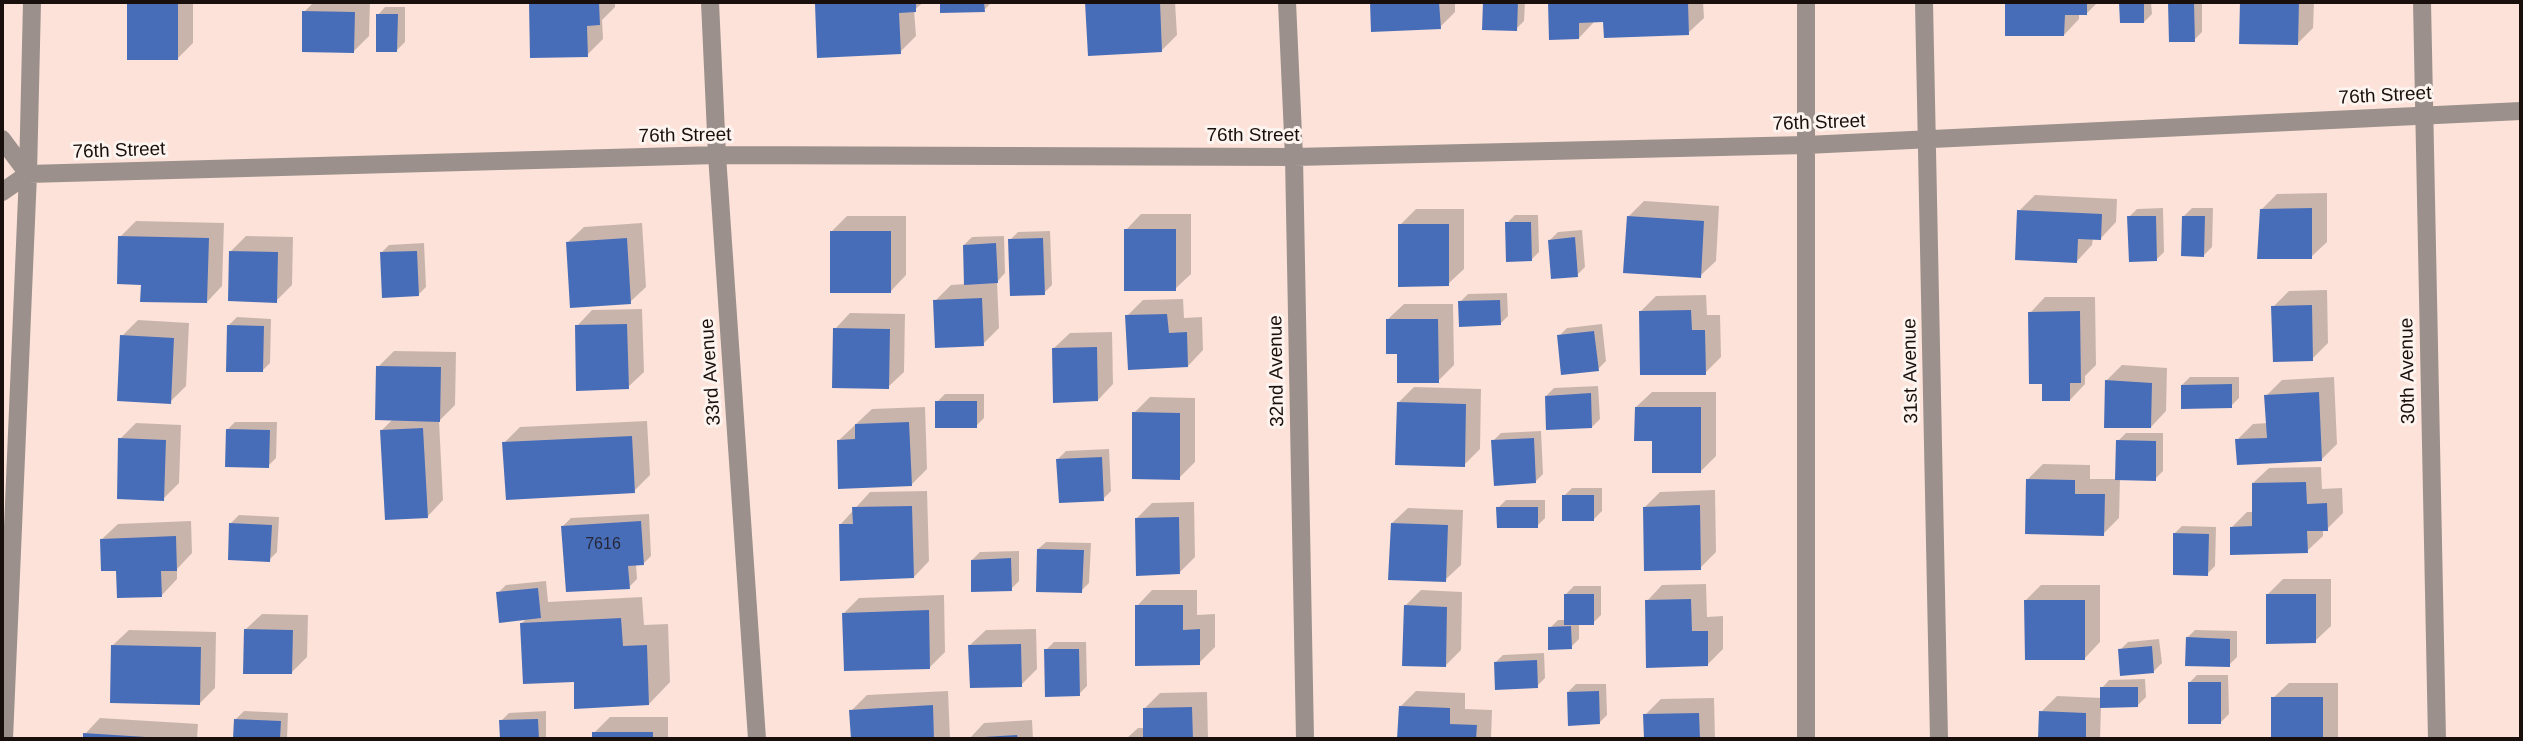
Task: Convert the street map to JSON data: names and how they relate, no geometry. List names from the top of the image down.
{
  "streets": {
    "street": [
      "76th Street",
      "32nd Avenue",
      "31st Avenue",
      "30th Avenue",
      "33rd Avenue"
    ]
  },
  "crossings": [
    ["76th Street", "32nd Avenue"],
    ["76th Street", "31st Avenue"],
    ["76th Street", "30th Avenue"],
    ["76th Street", "33rd Avenue"]
  ],
  "house_numbers": ["7616"]
}
